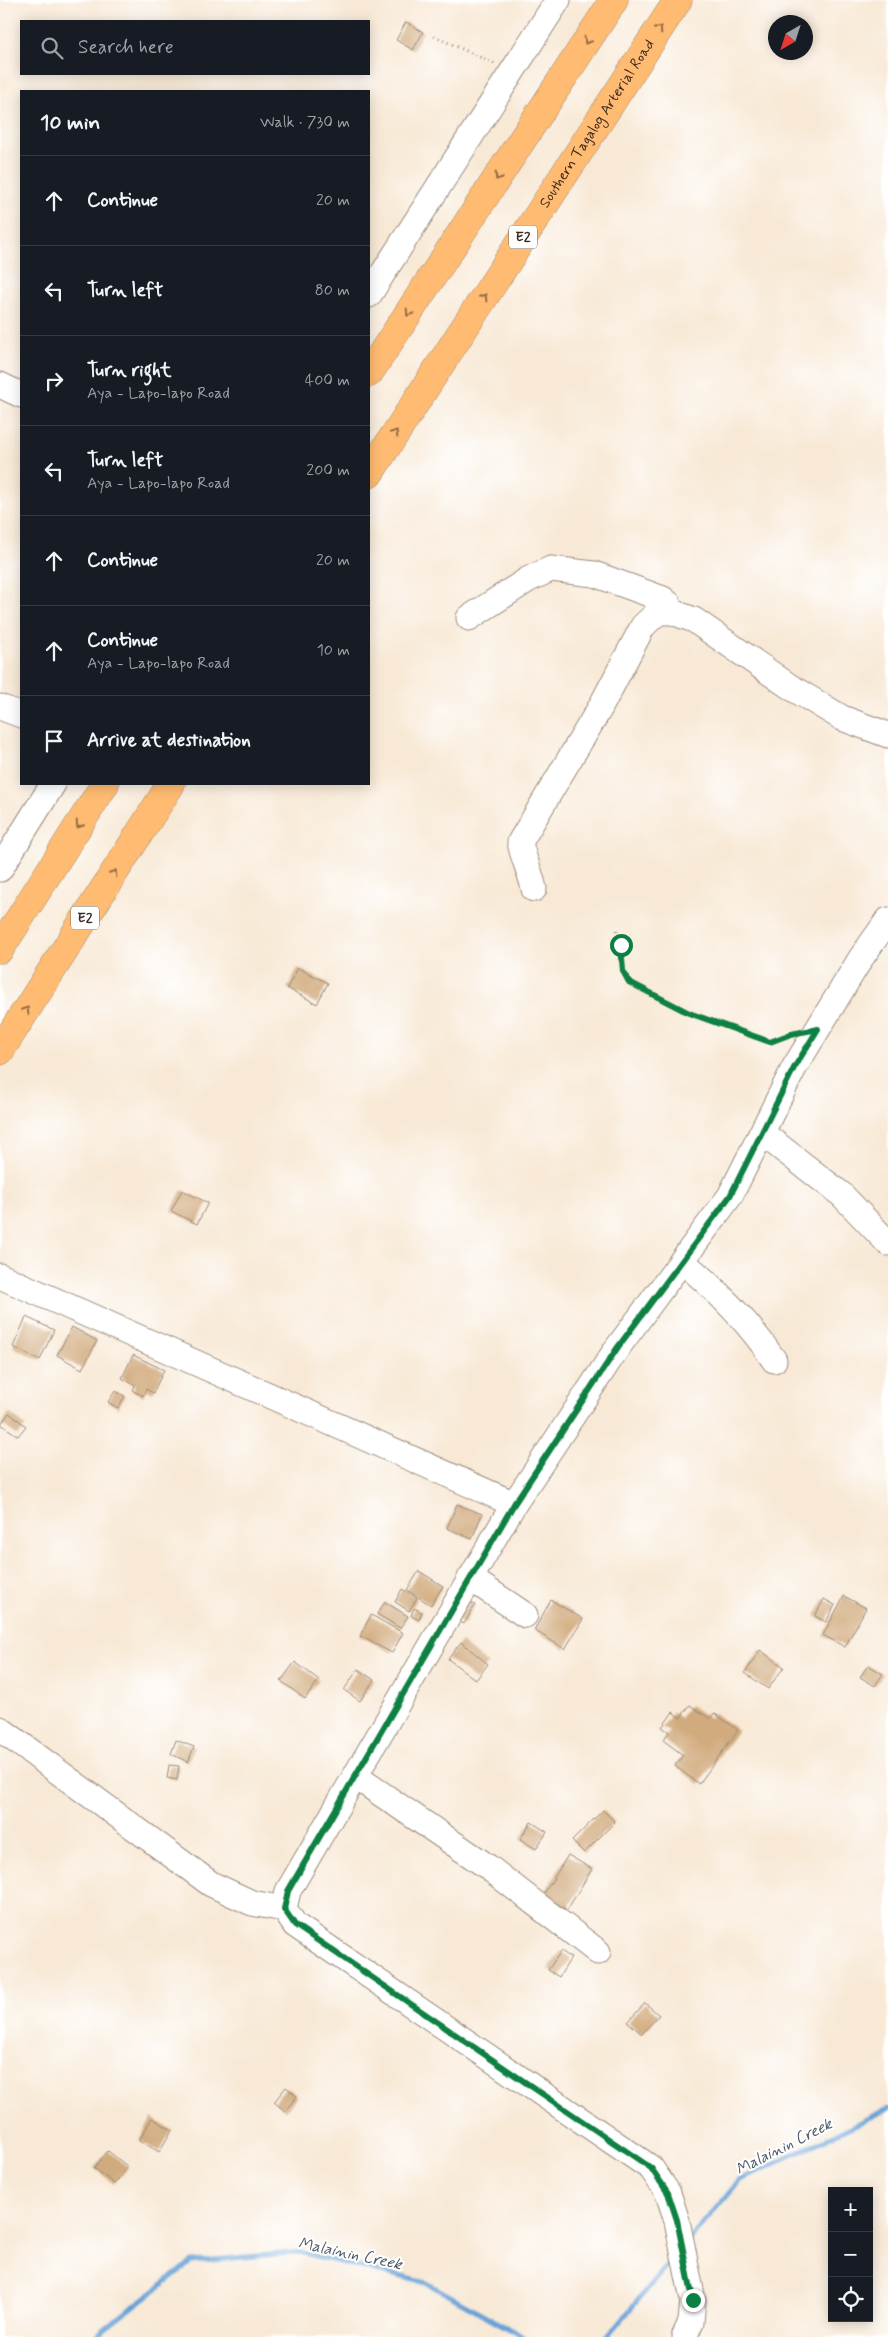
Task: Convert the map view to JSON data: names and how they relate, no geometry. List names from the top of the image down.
{
  "streets": {
    "highway": ["Southern Tagalog Arterial Road", "E2"]
  },
  "water": ["Malainin Creek"],
  "north": "bottom left",
  "page": {
    "search": "Search here",
    "heading": ["10 min", "Walk · 730 m"],
    "list": [
      ["Continue", "20 m"],
      ["Turn left", "80 m"],
      ["Turn right", "Aya - Lapo-lapo Road", "400 m"],
      ["Turn left", "Aya - Lapo-lapo Road", "200 m"],
      ["Continue", "20 m"],
      ["Continue", "Aya - Lapo-lapo Road", "10 m"],
      "Arrive at destination"
    ],
    "map_buttons": ["+", "−"]
  }
}
